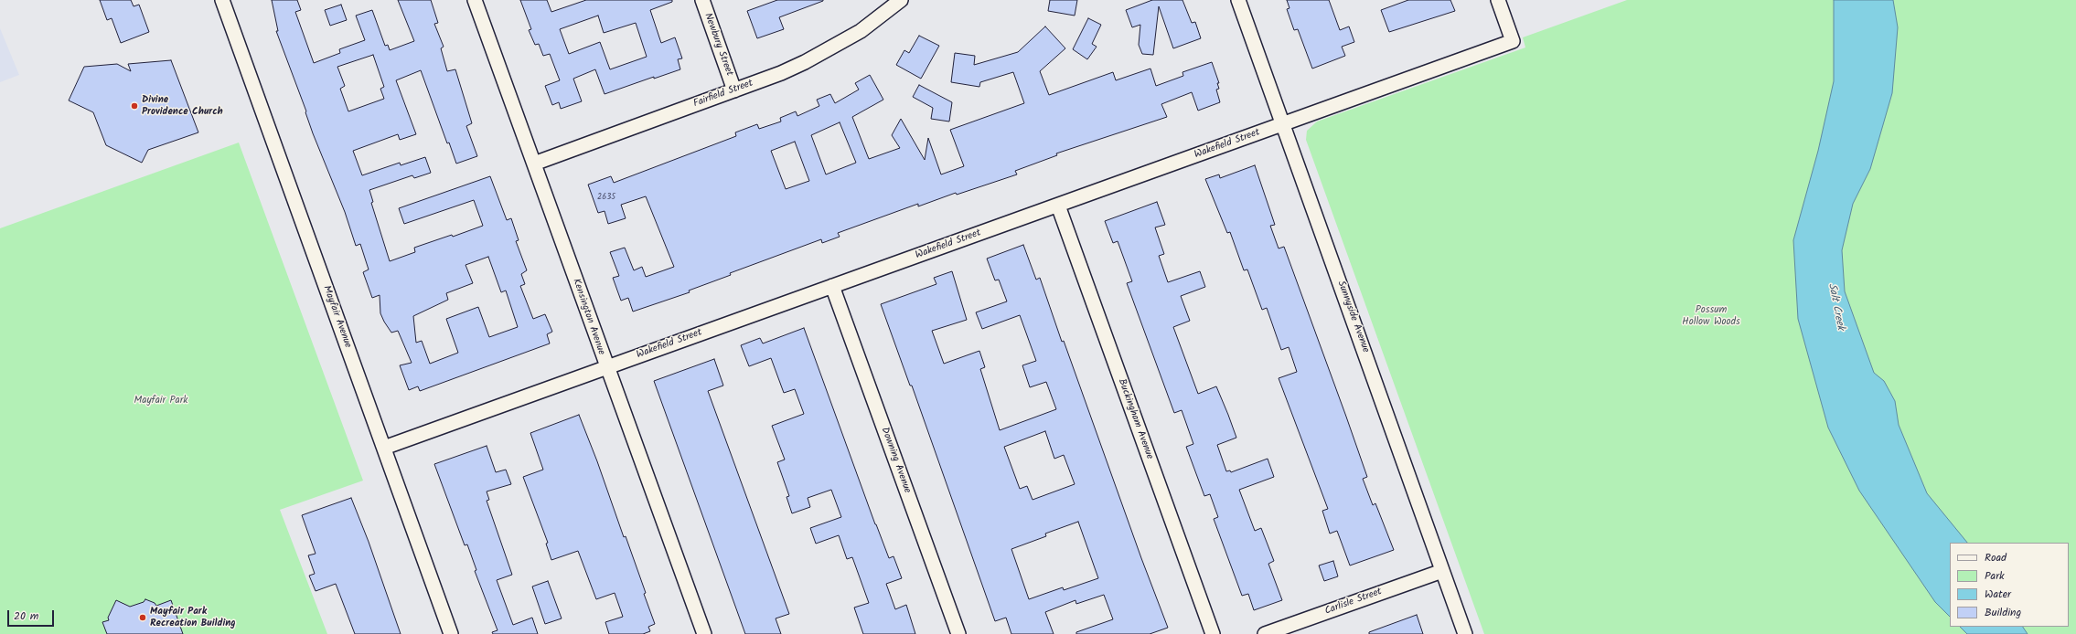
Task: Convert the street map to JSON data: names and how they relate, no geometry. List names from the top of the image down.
{
  "streets": {
    "street": [
      "Newbury Street",
      "Fairfield Street",
      "Wakefield Street",
      "Mayfair Avenue",
      "Kensington Avenue",
      "Sunnyside Avenue",
      "Buckingham Avenue",
      "Downing Avenue",
      "Carlisle Street"
    ]
  },
  "crossings": [
    ["Newbury Street", "Fairfield Street"],
    ["Fairfield Street", "Kensington Avenue"],
    ["Wakefield Street", "Mayfair Avenue"],
    ["Wakefield Street", "Kensington Avenue"],
    ["Wakefield Street", "Sunnyside Avenue"],
    ["Wakefield Street", "Buckingham Avenue"],
    ["Wakefield Street", "Downing Avenue"],
    ["Sunnyside Avenue", "Carlisle Street"]
  ],
  "water": ["Salt Creek"],
  "parks": ["Possum Hollow Woods", "Mayfair Park"],
  "places": ["Divine Providence Church", "Mayfair Park Recreation Building"],
  "house_numbers": ["2635"],
  "legend": [
    "Road",
    "Park",
    "Water",
    "Building"
  ],
  "scale_bar": "20 m"
}
